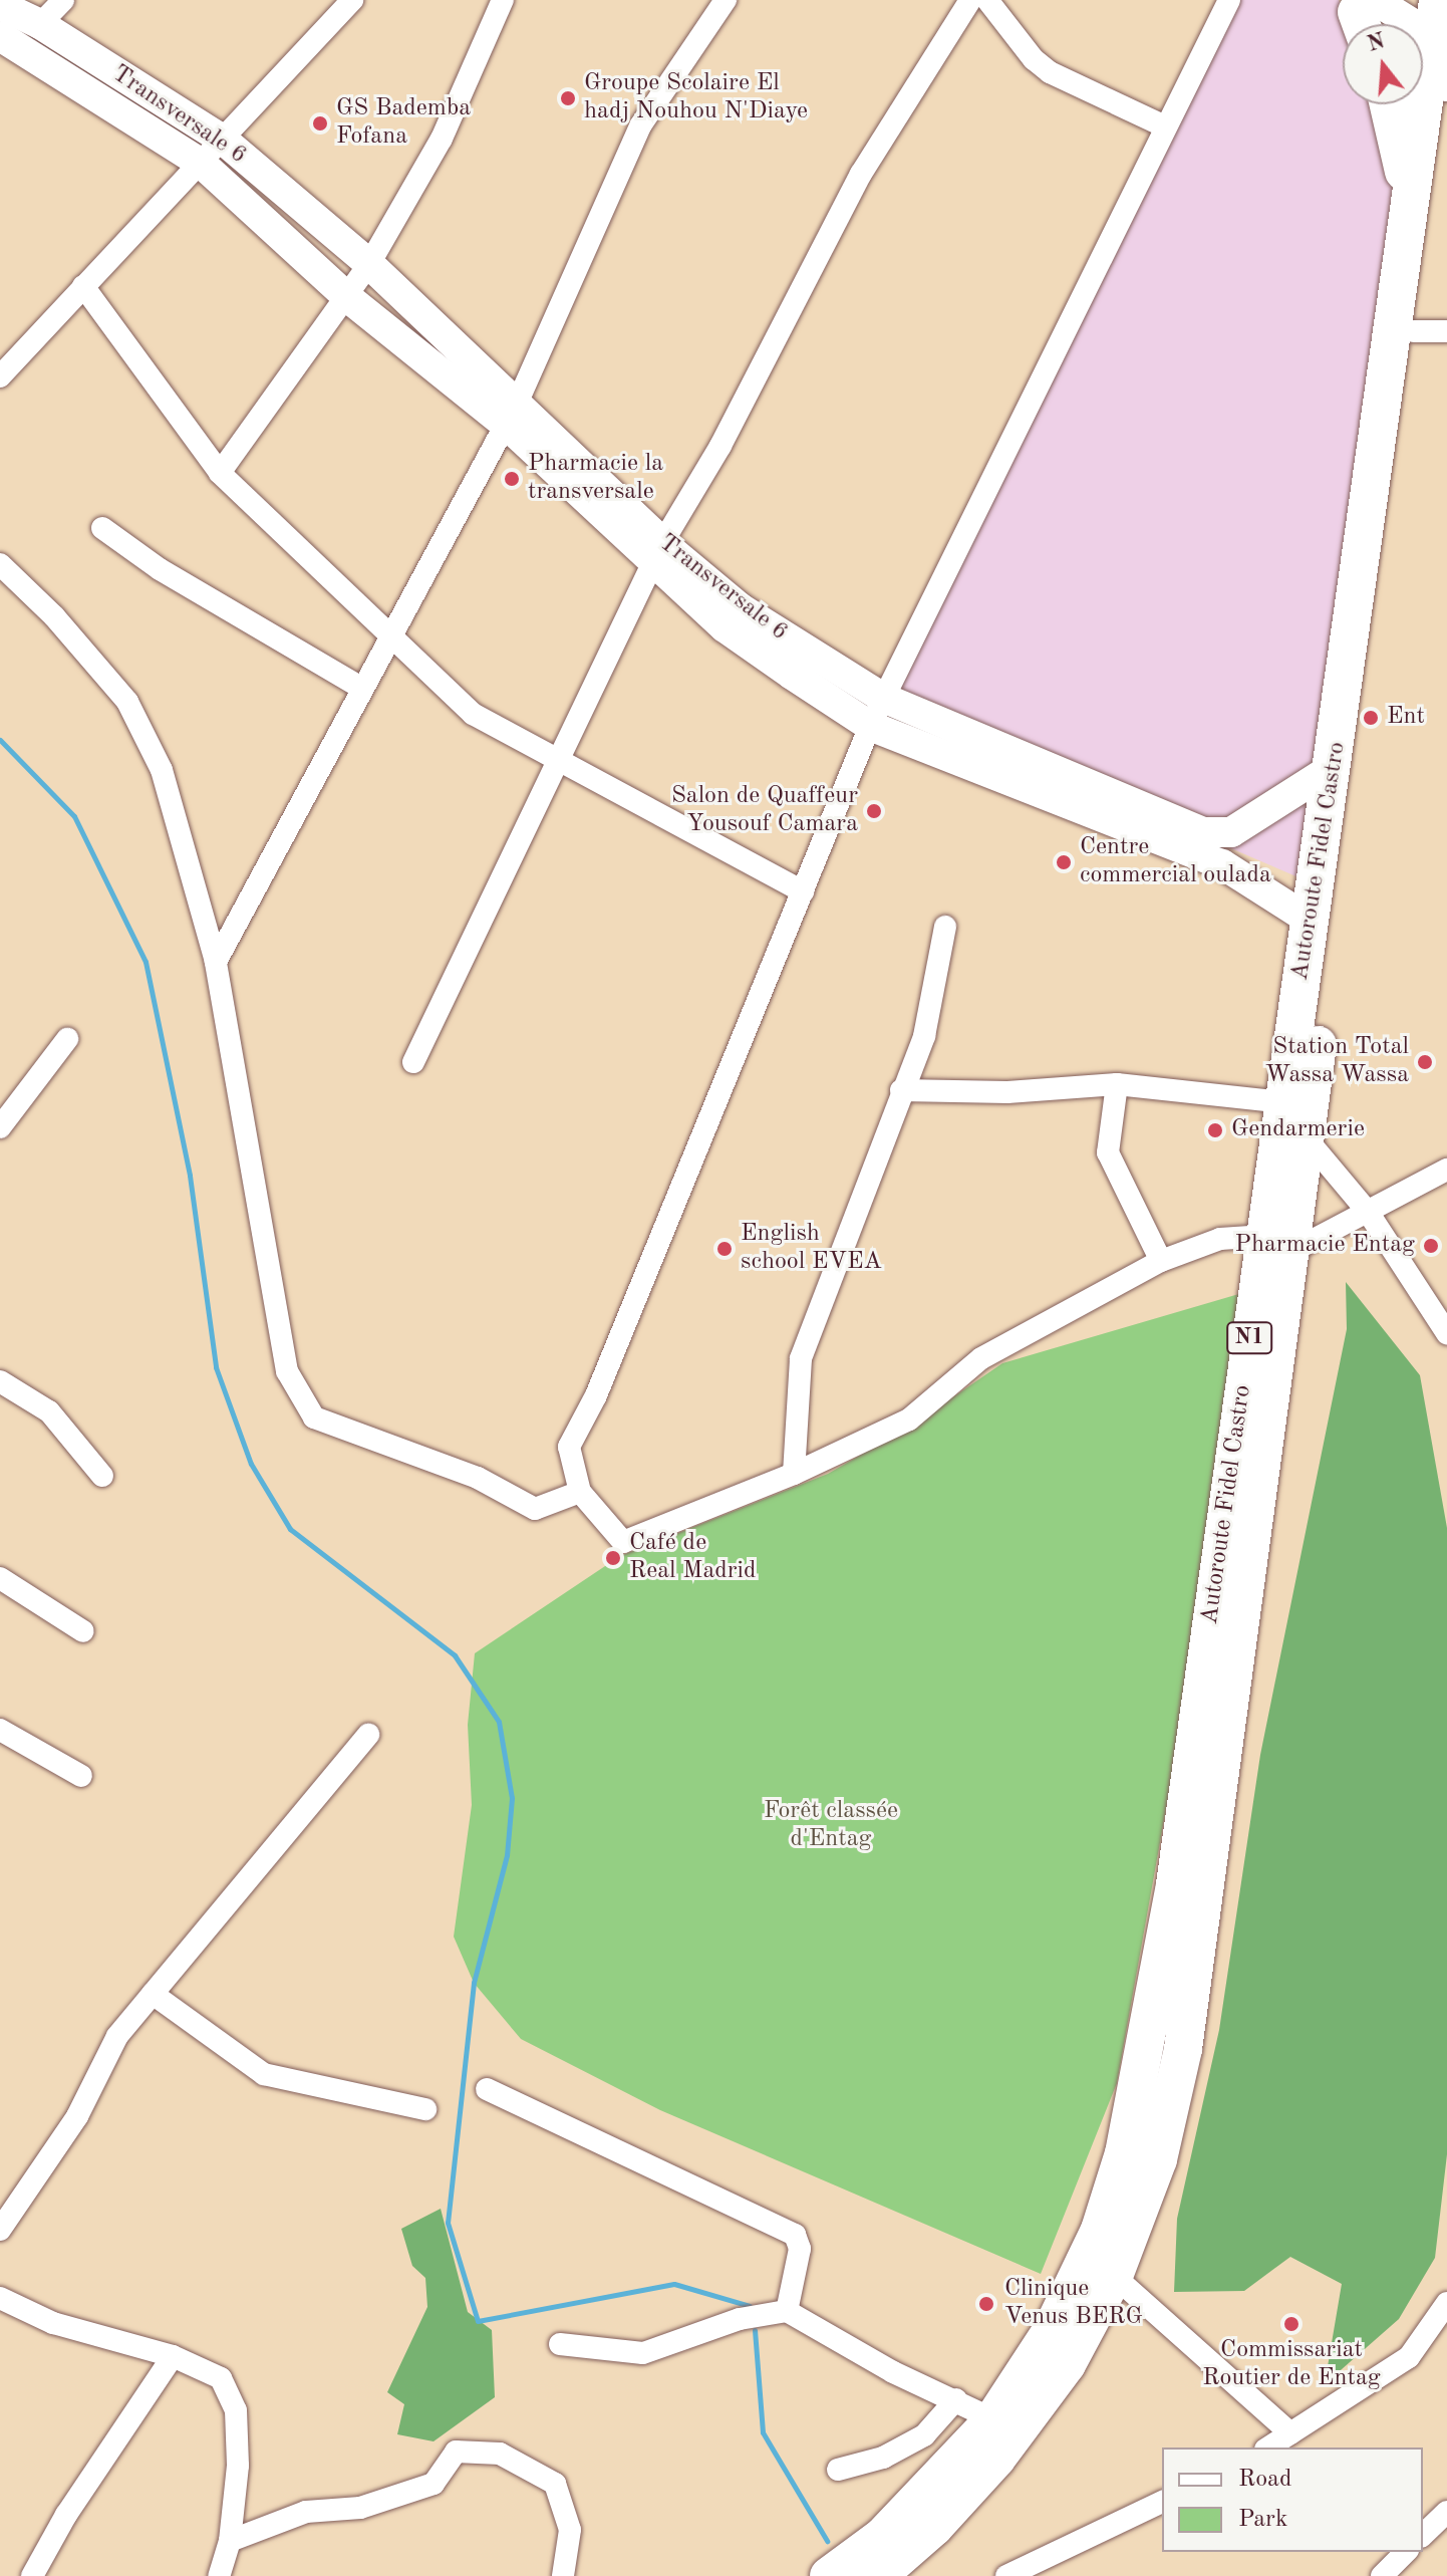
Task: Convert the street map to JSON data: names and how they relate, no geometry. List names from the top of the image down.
{
  "streets": {
    "highway": ["Autoroute Fidel Castro", "N1"],
    "main road": ["Transversale 6"]
  },
  "crossings": [
    ["Transversale 6", "Autoroute Fidel Castro"]
  ],
  "parks": ["Forêt classée d'Entag"],
  "places": [
    "Groupe Scolaire El hadj Nouhou N'Diaye",
    "GS Bademba Fofana",
    "Pharmacie la transversale",
    "Ent",
    "Salon de Quaffeur Yousouf Camara",
    "Centre commercial oulada",
    "Station Total Wassa Wassa",
    "Gendarmerie",
    "Pharmacie Entag",
    "English school EVEA",
    "Café de Real Madrid",
    "Clinique Venus BERG",
    "Commissariat Routier de Entag"
  ],
  "legend": ["Road", "Park"],
  "north": "top"
}
